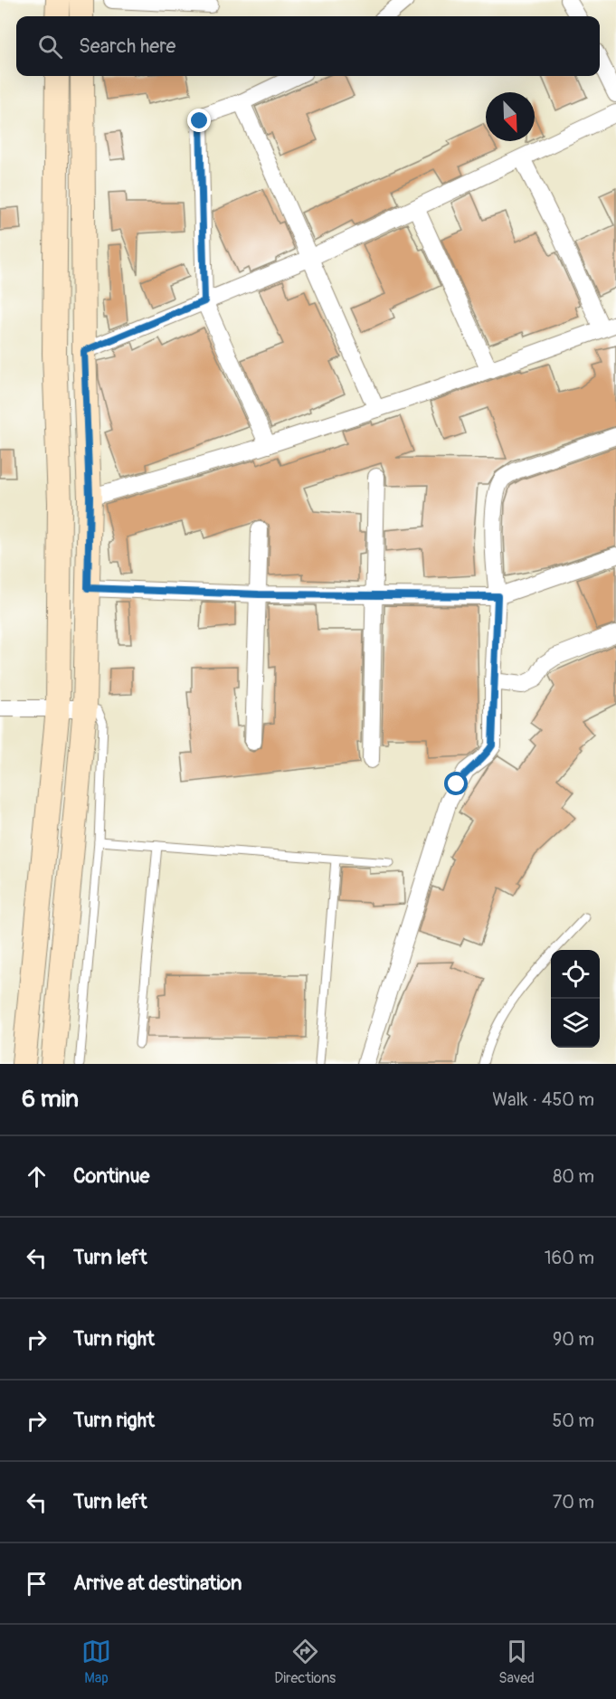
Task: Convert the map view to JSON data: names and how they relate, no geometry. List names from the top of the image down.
{
  "north": "bottom right",
  "page": {
    "search": "Search here",
    "heading": ["6 min", "Walk · 450 m"],
    "list": [
      ["Continue", "80 m"],
      ["Turn left", "160 m"],
      ["Turn right", "90 m"],
      ["Turn right", "50 m"],
      ["Turn left", "70 m"],
      "Arrive at destination"
    ],
    "nav": ["Map", "Directions", "Saved"]
  }
}
